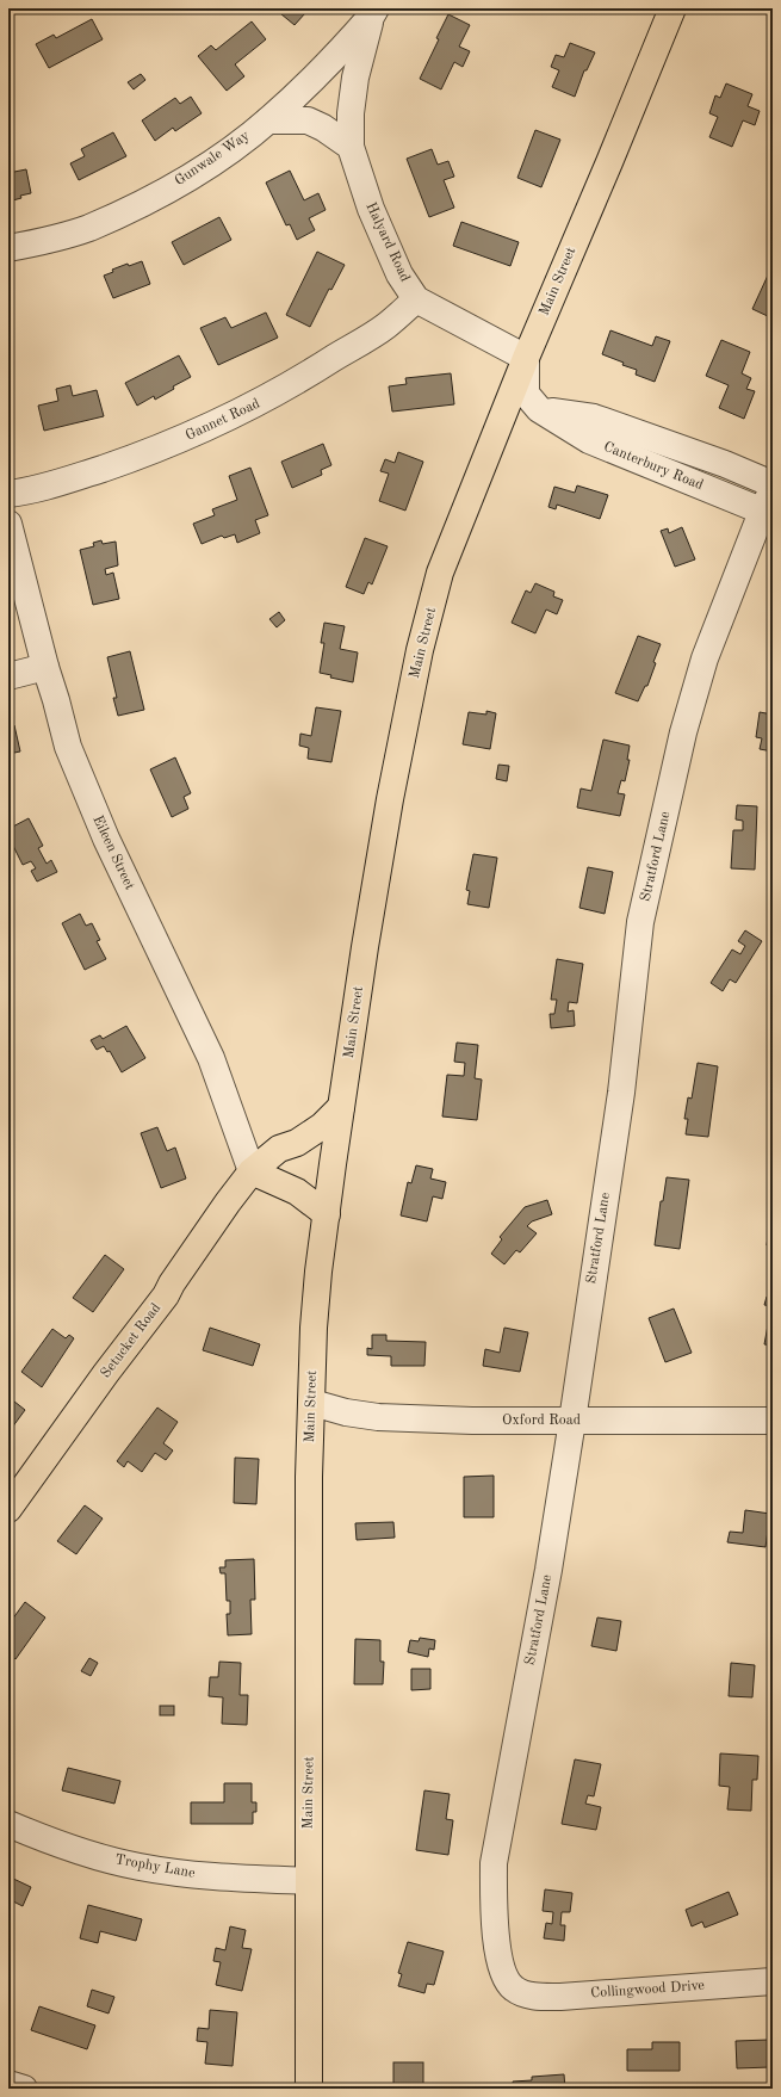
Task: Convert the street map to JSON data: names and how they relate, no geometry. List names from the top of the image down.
{
  "streets": {
    "main road": ["Main Street", "Setucket Road"],
    "street": [
      "Gunwale Way",
      "Halyard Road",
      "Gannet Road",
      "Canterbury Road",
      "Eileen Street",
      "Stratford Lane",
      "Oxford Road",
      "Trophy Lane",
      "Collingwood Drive"
    ]
  },
  "crossings": [
    ["Gunwale Way", "Halyard Road"],
    ["Halyard Road", "Main Street"],
    ["Halyard Road", "Gannet Road"],
    ["Halyard Road", "Canterbury Road"],
    ["Main Street", "Canterbury Road"],
    ["Main Street", "Setucket Road"],
    ["Main Street", "Oxford Road"],
    ["Main Street", "Trophy Lane"],
    ["Canterbury Road", "Stratford Lane"],
    ["Eileen Street", "Setucket Road"],
    ["Stratford Lane", "Oxford Road"],
    ["Stratford Lane", "Collingwood Drive"]
  ]
}
